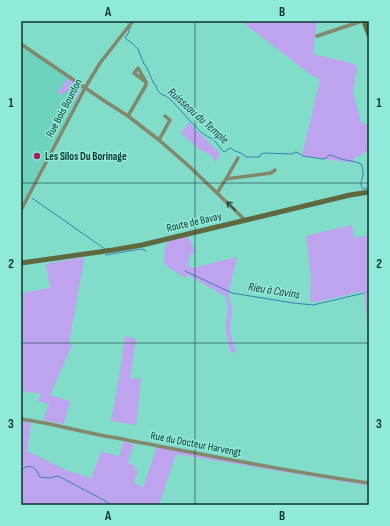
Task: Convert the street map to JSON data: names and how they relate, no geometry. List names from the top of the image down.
{
  "streets": {
    "main road": ["Route de Bavay"],
    "street": ["Rue Bois Bourdon", "Rue du Docteur Harvengt"]
  },
  "water": ["Ruisseau du Temple", "Rieu à Cavins"],
  "places": ["Les Silos Du Borinage"],
  "grid": {
    "columns": ["A", "B"],
    "rows": ["1", "2", "3"]
  }
}
